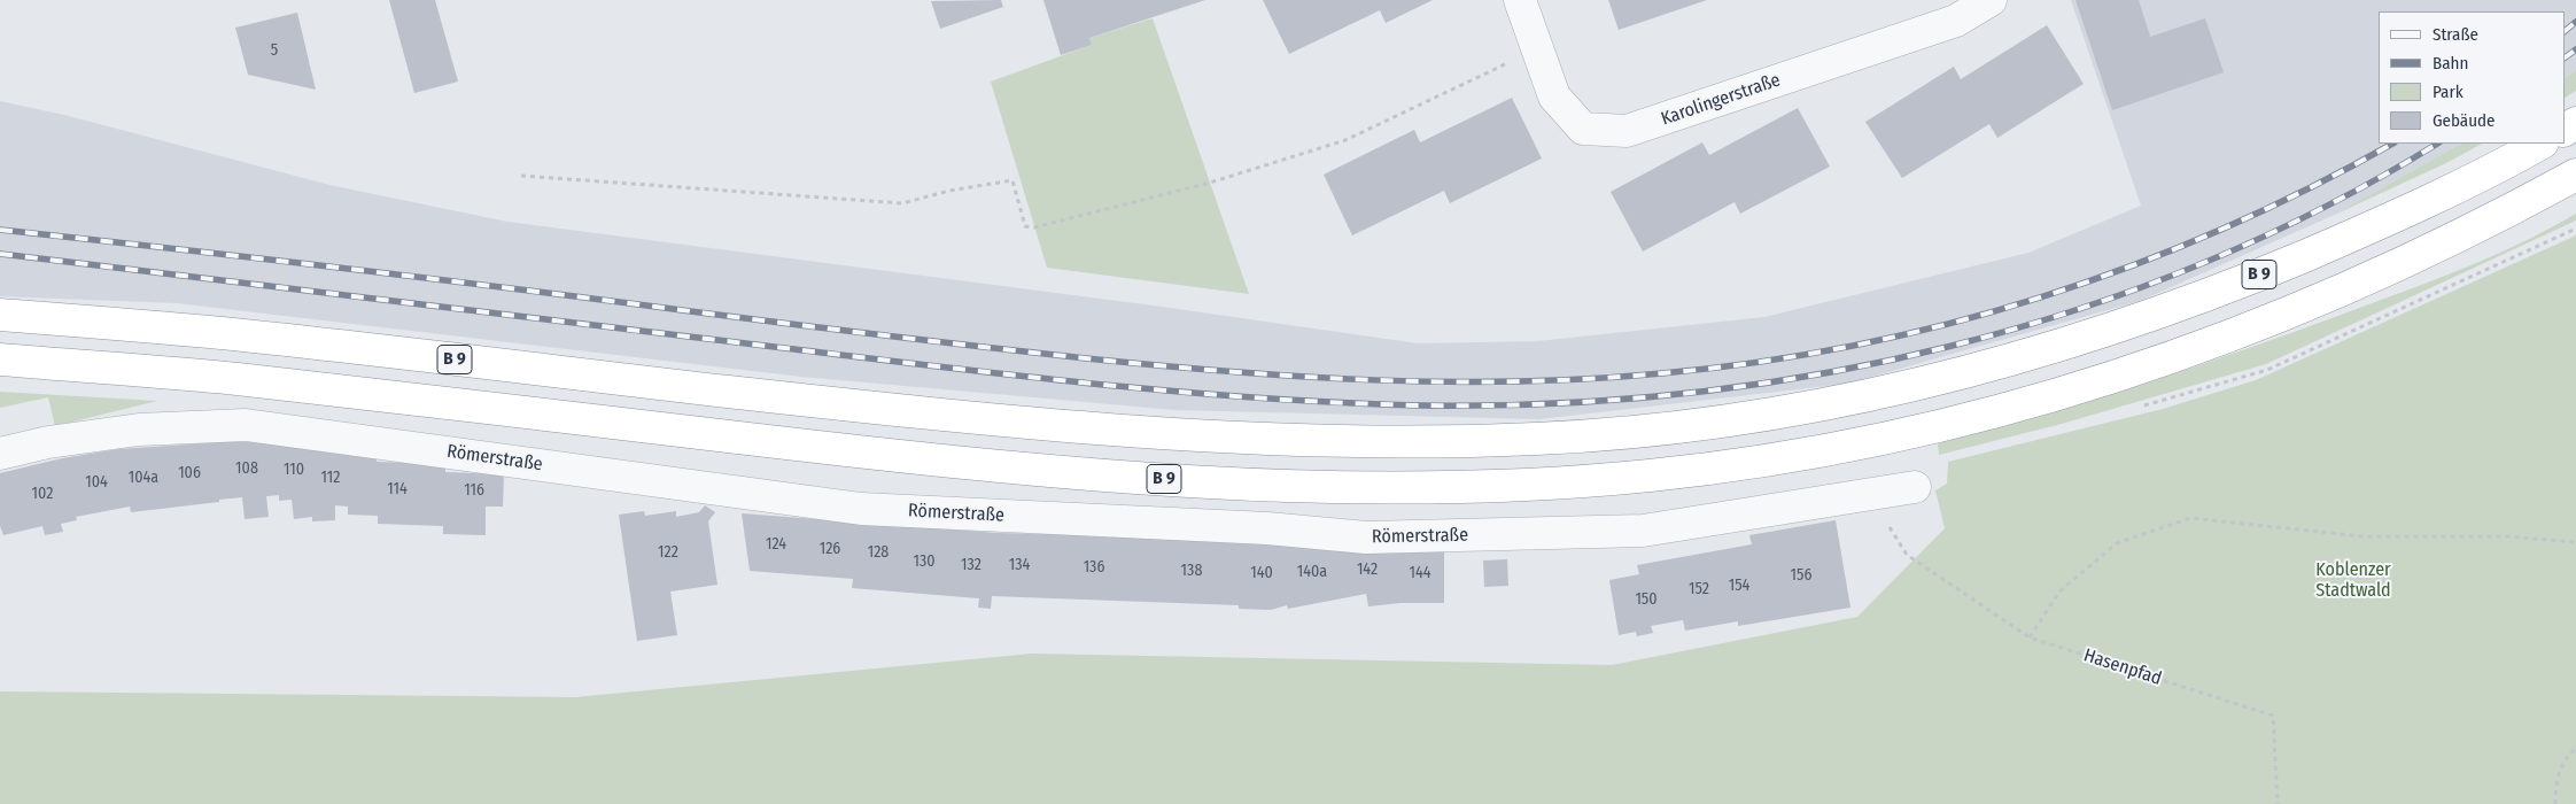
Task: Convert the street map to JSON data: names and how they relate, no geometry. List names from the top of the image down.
{
  "streets": {
    "highway": ["B 9"],
    "street": ["Karolingerstraße", "Römerstraße"],
    "path": ["Hasenpfad"]
  },
  "parks": ["Koblenzer Stadtwald"],
  "house_numbers": [
    "5",
    "108",
    "110",
    "106",
    "104a",
    "112",
    "104",
    "114",
    "116",
    "102",
    "124",
    "126",
    "122",
    "128",
    "130",
    "132",
    "134",
    "136",
    "142",
    "138",
    "140a",
    "140",
    "144",
    "156",
    "154",
    "152",
    "150"
  ],
  "legend": [
    "Straße",
    "Bahn",
    "Park",
    "Gebäude"
  ]
}
